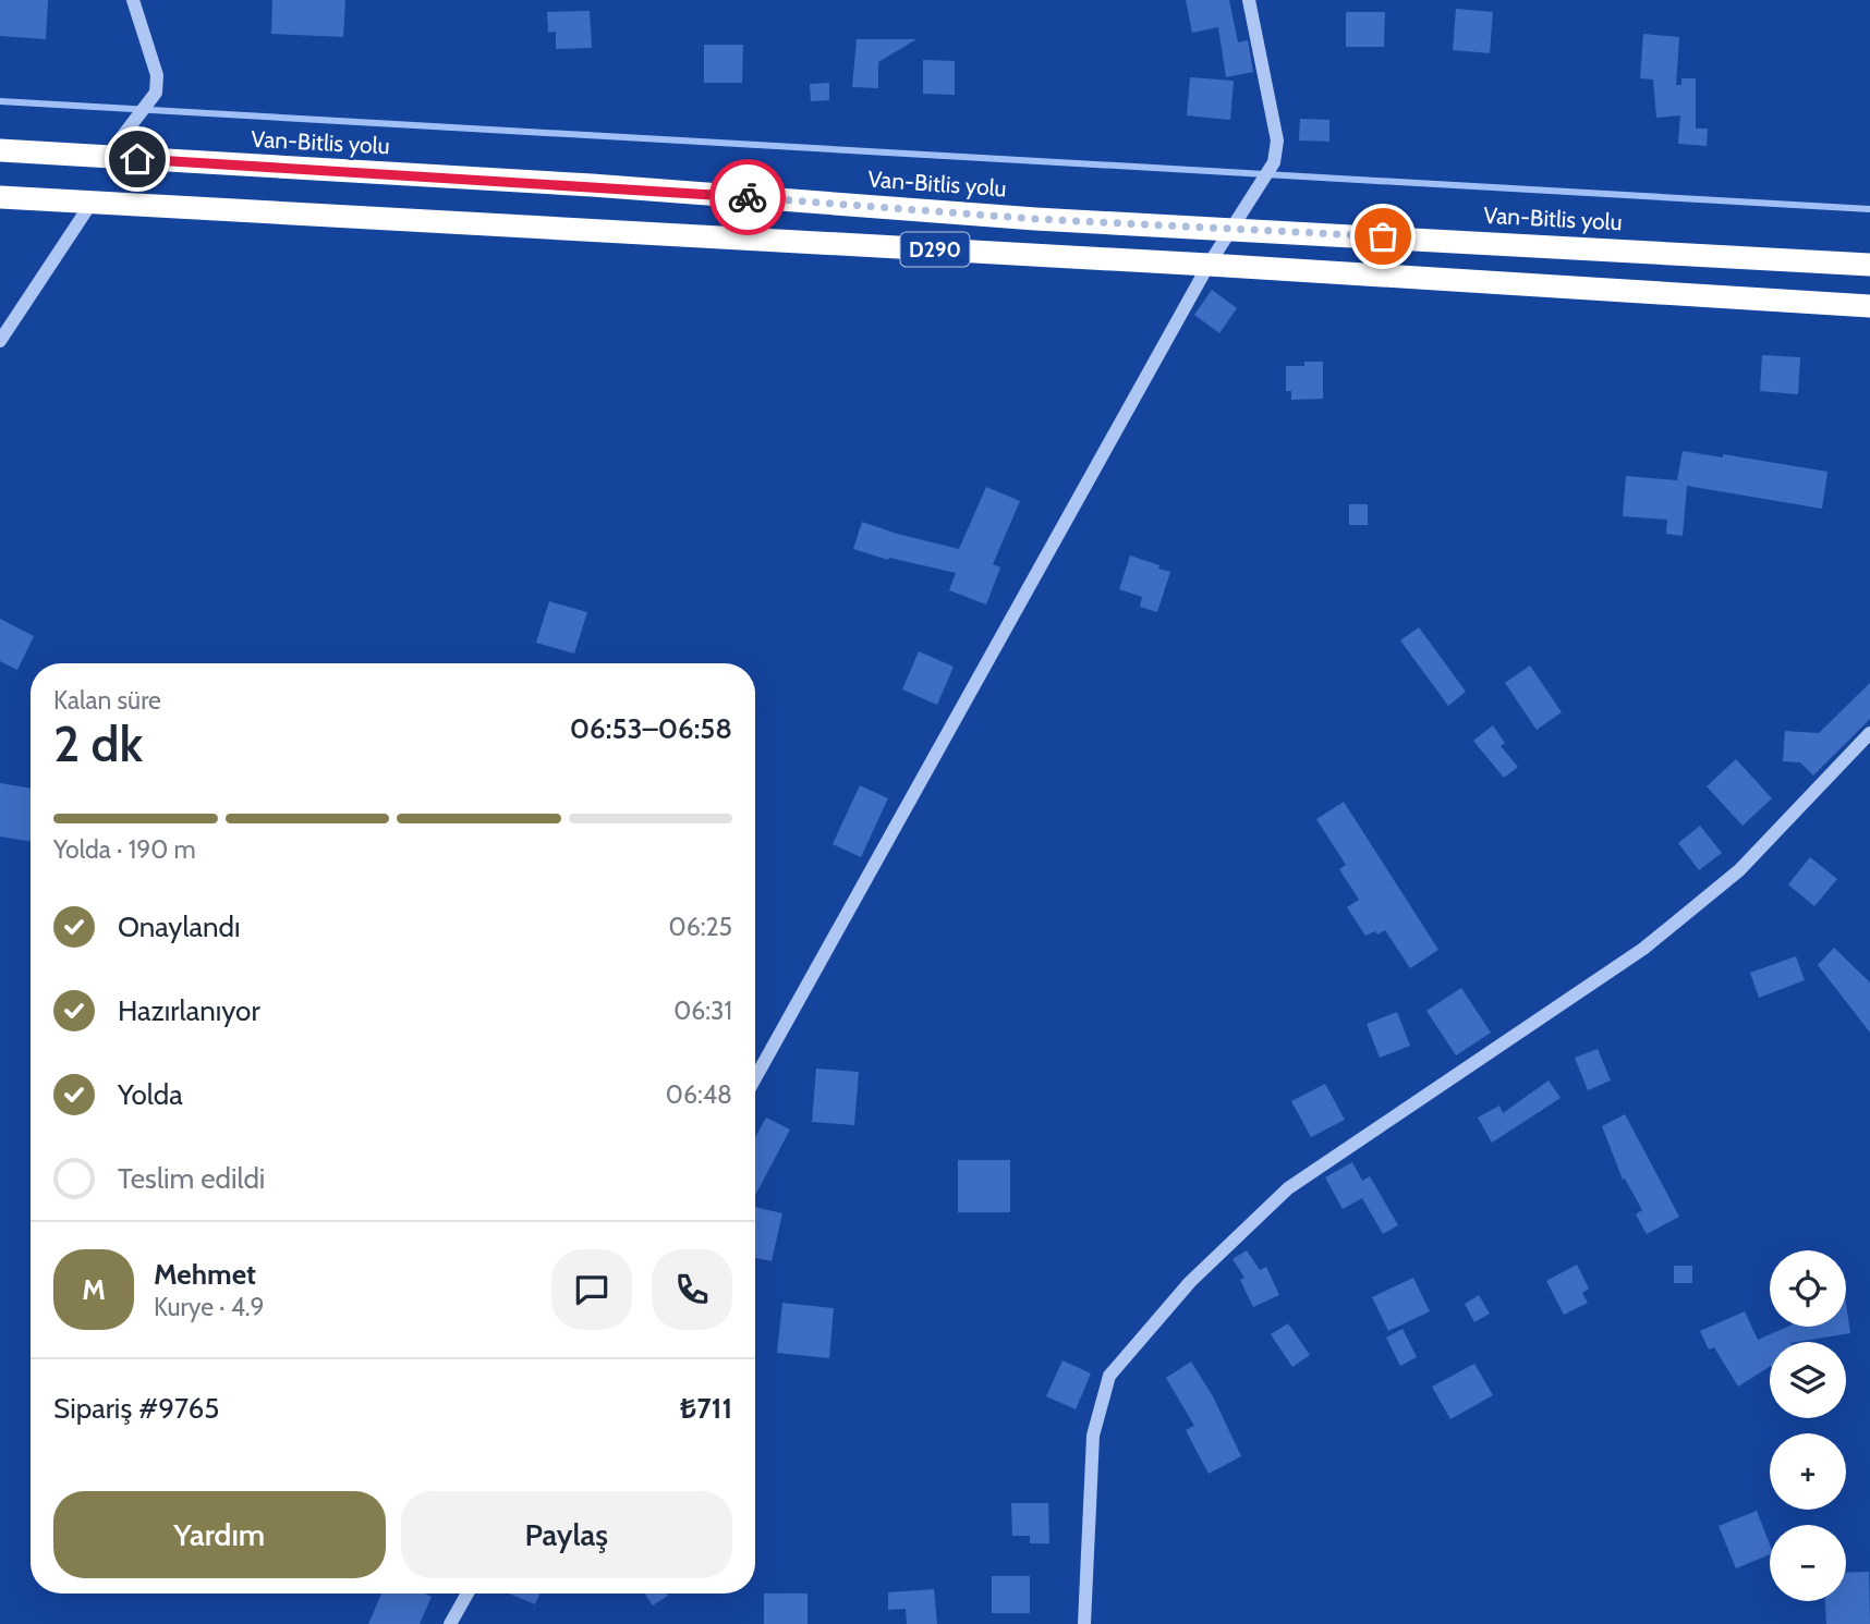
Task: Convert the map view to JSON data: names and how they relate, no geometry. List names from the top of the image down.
{
  "streets": {
    "highway": ["Van-Bitlis yolu", "D290"]
  },
  "page": {
    "heading": ["2 dk", "Kalan süre", "06:53–06:58"],
    "panel": [
      "Mehmet",
      "Kurye · 4.9",
      "Sipariş #9765",
      "₺711"
    ],
    "bar": "Yolda · 190 m",
    "list": [
      ["Onaylandı", "06:25"],
      ["Hazırlanıyor", "06:31"],
      ["Yolda", "06:48"],
      "Teslim edildi"
    ],
    "round": "M",
    "map_buttons": ["+", "−"],
    "buttons": ["Yardım", "Paylaş"]
  }
}
